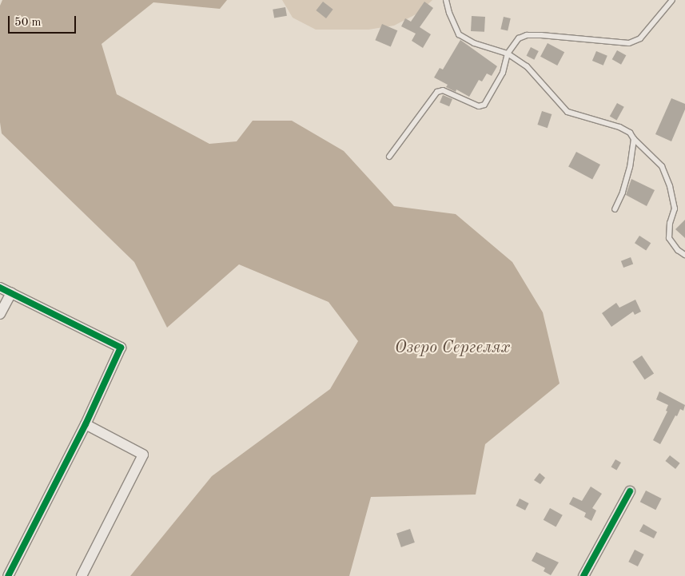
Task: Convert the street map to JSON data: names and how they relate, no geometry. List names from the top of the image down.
{
  "water": ["Озеро Сергелях"],
  "scale_bar": "50 m"
}
